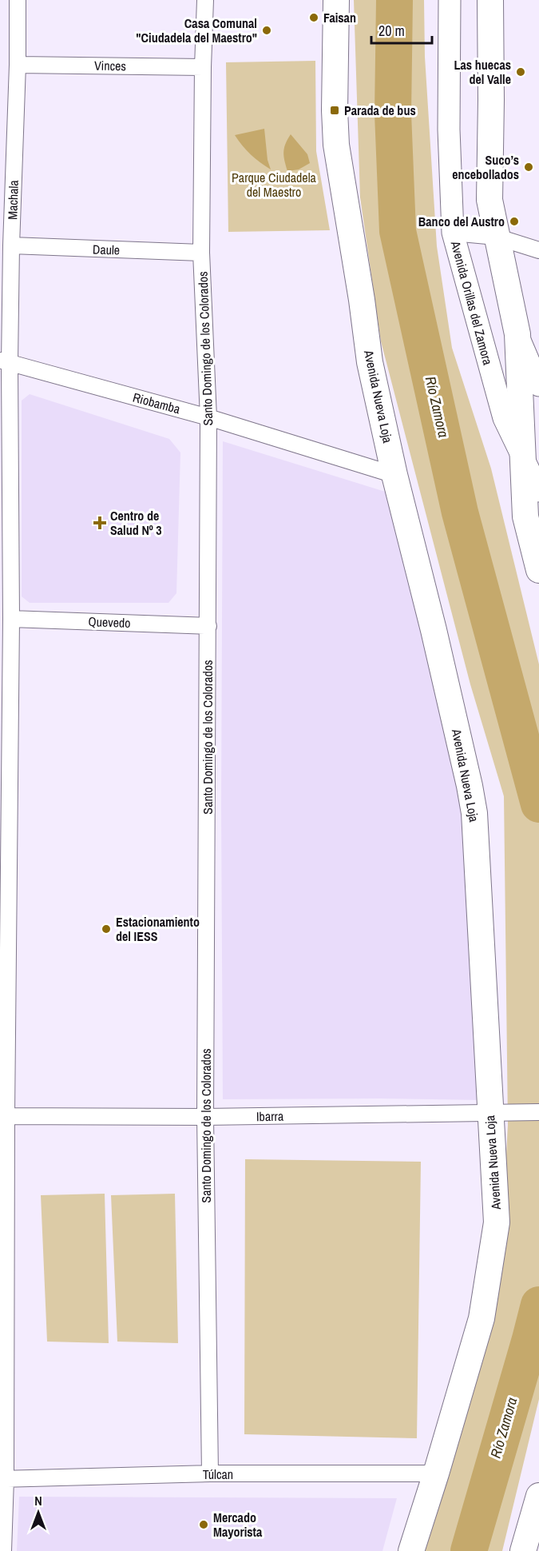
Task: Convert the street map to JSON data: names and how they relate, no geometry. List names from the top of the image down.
{
  "streets": {
    "main road": ["Avenida Orillas del Zamora", "Avenida Nueva Loja"],
    "street": [
      "Vinces",
      "Machala",
      "Daule",
      "Santo Domingo de los Colorados",
      "Riobamba",
      "Quevedo",
      "Ibarra",
      "Túlcan"
    ]
  },
  "crossings": [
    ["Vinces", "Machala"],
    ["Vinces", "Santo Domingo de los Colorados"],
    ["Machala", "Daule"],
    ["Machala", "Riobamba"],
    ["Machala", "Quevedo"],
    ["Machala", "Ibarra"],
    ["Machala", "Túlcan"],
    ["Daule", "Santo Domingo de los Colorados"],
    ["Santo Domingo de los Colorados", "Riobamba"],
    ["Santo Domingo de los Colorados", "Quevedo"],
    ["Santo Domingo de los Colorados", "Ibarra"],
    ["Santo Domingo de los Colorados", "Túlcan"],
    ["Avenida Nueva Loja", "Riobamba"],
    ["Avenida Nueva Loja", "Ibarra"],
    ["Avenida Nueva Loja", "Túlcan"]
  ],
  "water": ["Río Zamora"],
  "parks": ["Parque Ciudadela del Maestro"],
  "places": {
    "other": [
      "Faisan",
      "Casa Comunal \"Ciudadela del Maestro\"",
      "Las huecas del Valle",
      "Suco’s encebollados",
      "Banco del Austro",
      "Estacionamiento del IESS",
      "Mercado Mayorista"
    ],
    "transit": ["Parada de bus"],
    "health": ["Centro de Salud Nº 3"]
  },
  "scale_bar": "20 m",
  "north": "top"
}
